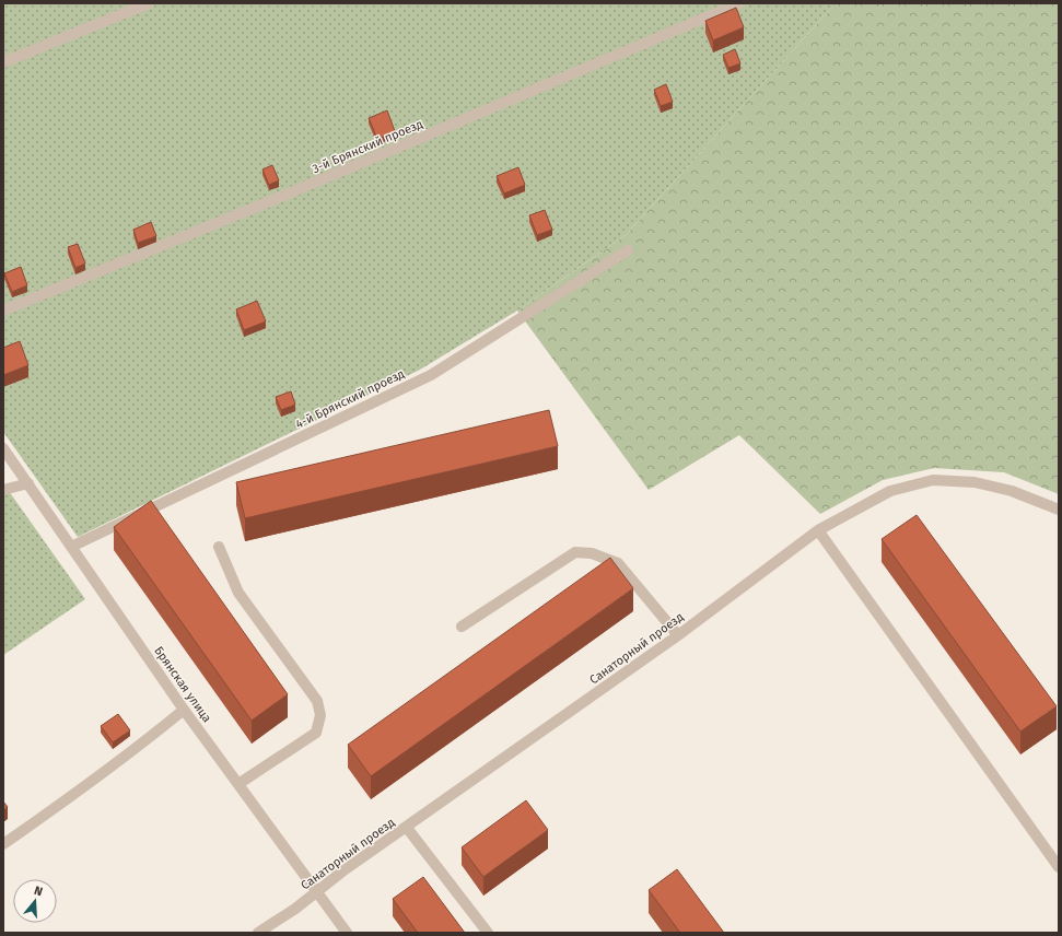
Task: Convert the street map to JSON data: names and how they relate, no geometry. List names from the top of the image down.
{
  "streets": {
    "street": [
      "3-й Брянский проезд",
      "4-й Брянский проезд",
      "Санаторный проезд",
      "Брянская улица"
    ]
  },
  "crossings": [
    ["4-й Брянский проезд", "Брянская улица"],
    ["Санаторный проезд", "Брянская улица"]
  ],
  "north": "top"
}
